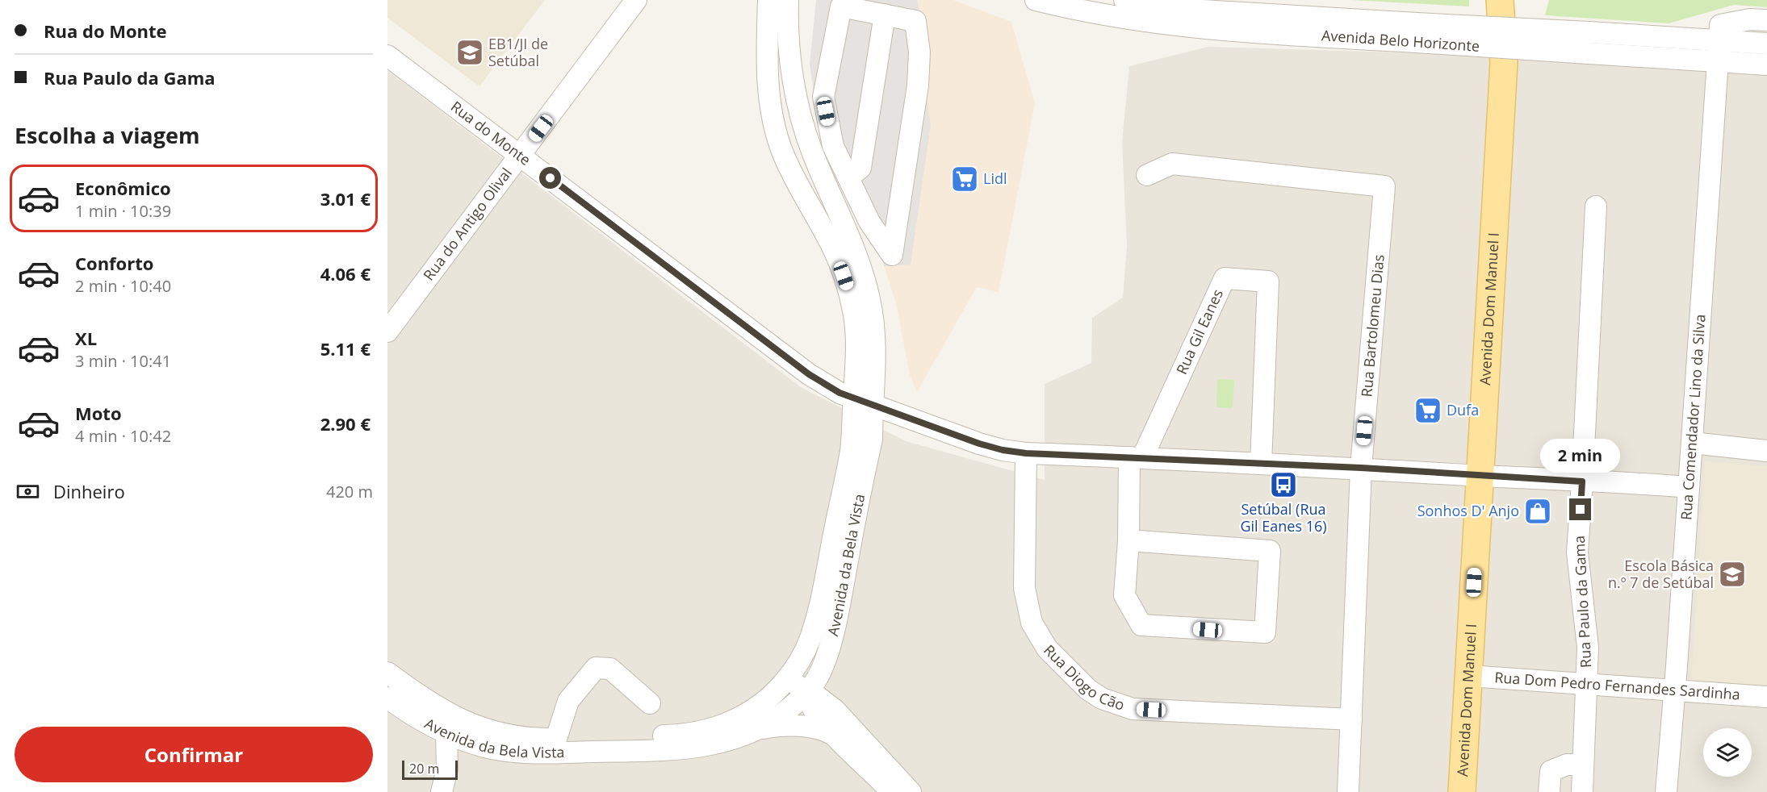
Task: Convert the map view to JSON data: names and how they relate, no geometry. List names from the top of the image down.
{
  "streets": {
    "main road": ["Avenida Dom Manuel I"],
    "street": [
      "Avenida Belo Horizonte",
      "Rua do Monte",
      "Rua do Antigo Olival",
      "Rua Bartolomeu Dias",
      "Rua Gil Eanes",
      "Rua Comendador Lino da Silva",
      "Avenida da Bela Vista",
      "Rua Paulo da Gama",
      "Rua Diogo Cão",
      "Rua Dom Pedro Fernandes Sardinha"
    ]
  },
  "crossings": [
    ["Avenida Belo Horizonte", "Rua Comendador Lino da Silva"],
    ["Rua do Monte", "Rua do Antigo Olival"],
    ["Rua do Monte", "Avenida da Bela Vista"],
    ["Avenida Dom Manuel I", "Rua Dom Pedro Fernandes Sardinha"],
    ["Rua Bartolomeu Dias", "Rua Diogo Cão"],
    ["Rua Comendador Lino da Silva", "Rua Dom Pedro Fernandes Sardinha"],
    ["Rua Paulo da Gama", "Rua Dom Pedro Fernandes Sardinha"]
  ],
  "places": {
    "school or university": ["EB1/JI de Setúbal", "Escola Básica n.º 7 de Setúbal"],
    "supermarket": ["Lidl", "Dufa"],
    "bus stop": ["Setúbal (Rua Gil Eanes 16)"],
    "shop": ["Sonhos D' Anjo"]
  },
  "scale_bar": "20 m",
  "page": {
    "banner": ["Rua do Monte", "Rua Paulo da Gama"],
    "heading": "Escolha a viagem",
    "list": [
      {
        "name": "Econômico",
        "note": "1 min · 10:39",
        "value": "3.01 €"
      },
      {
        "name": "Conforto",
        "note": "2 min · 10:40",
        "value": "4.06 €"
      },
      {
        "name": "XL",
        "note": "3 min · 10:41",
        "value": "5.11 €"
      },
      {
        "name": "Moto",
        "note": "4 min · 10:42",
        "value": "2.90 €"
      }
    ],
    "bubble": "2 min",
    "pay": ["Dinheiro", "420 m"],
    "buttons": "Confirmar",
    "scale": "20 m"
  }
}
